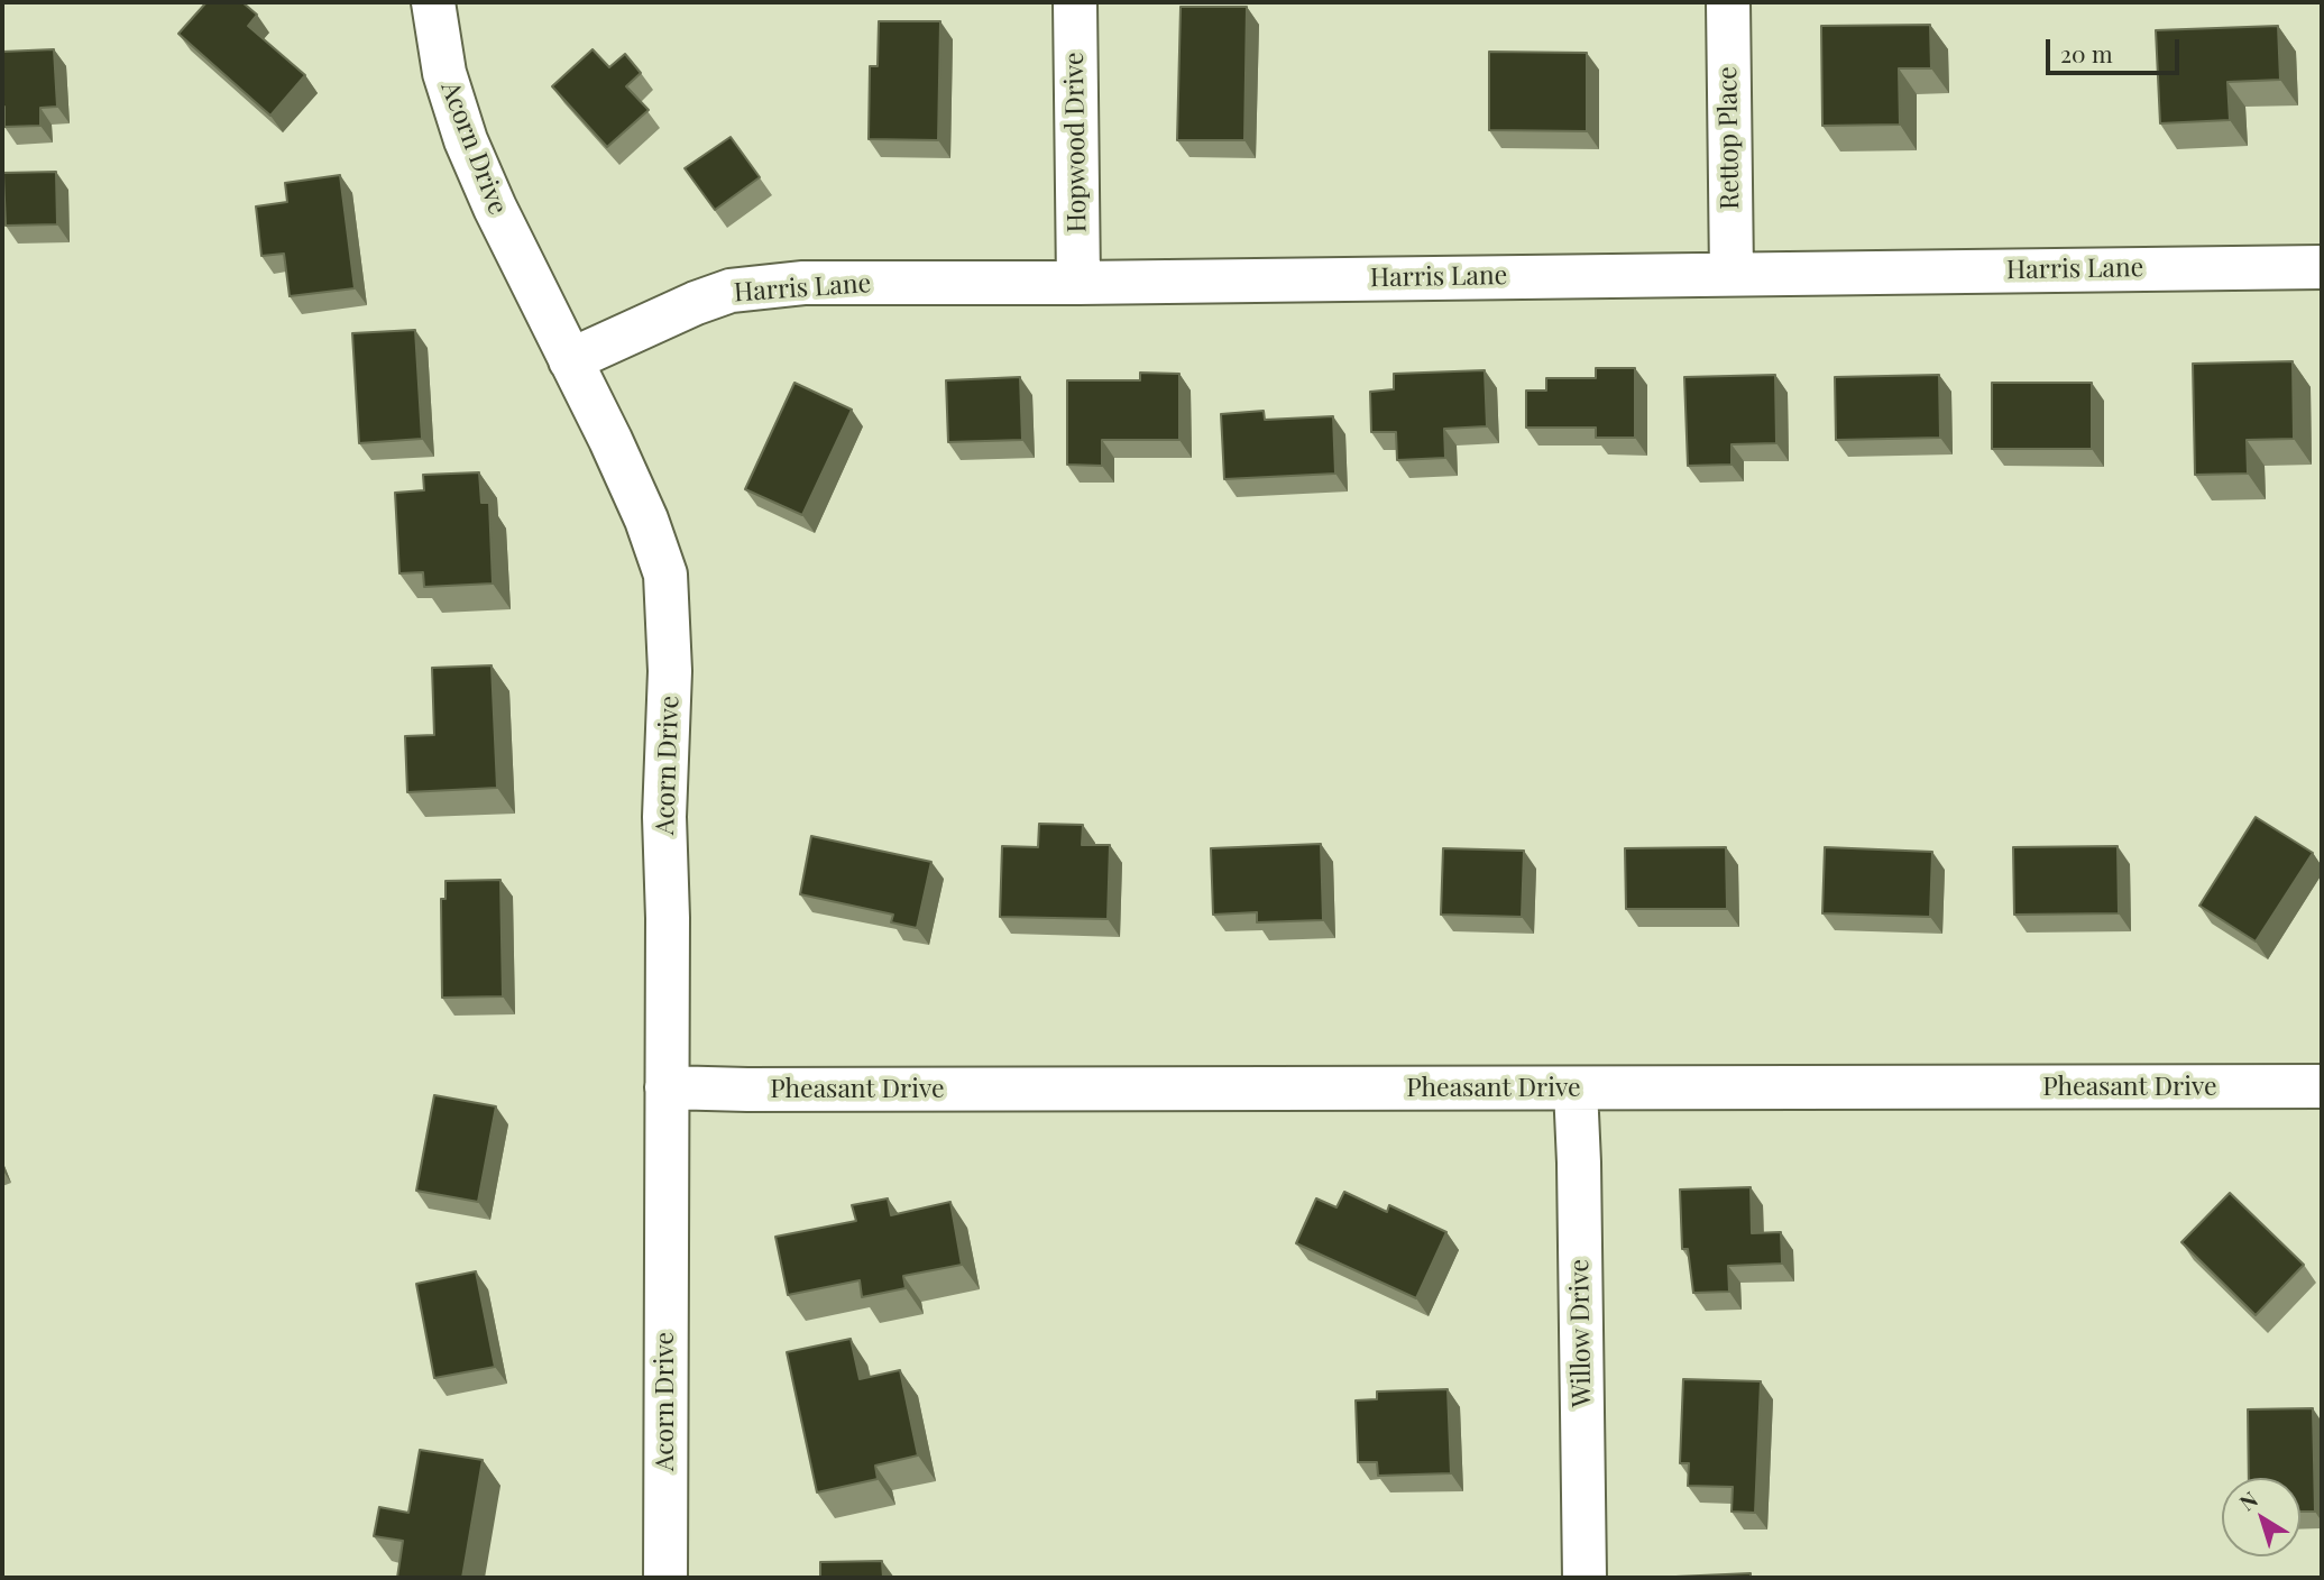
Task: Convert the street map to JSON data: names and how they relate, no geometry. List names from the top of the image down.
{
  "streets": {
    "street": [
      "Rettop Place",
      "Hopwood Drive",
      "Acorn Drive",
      "Harris Lane",
      "Pheasant Drive",
      "Willow Drive"
    ]
  },
  "crossings": [
    ["Rettop Place", "Harris Lane"],
    ["Hopwood Drive", "Harris Lane"],
    ["Acorn Drive", "Harris Lane"],
    ["Acorn Drive", "Pheasant Drive"],
    ["Pheasant Drive", "Willow Drive"]
  ],
  "scale_bar": "20 m",
  "north": "top left"
}
